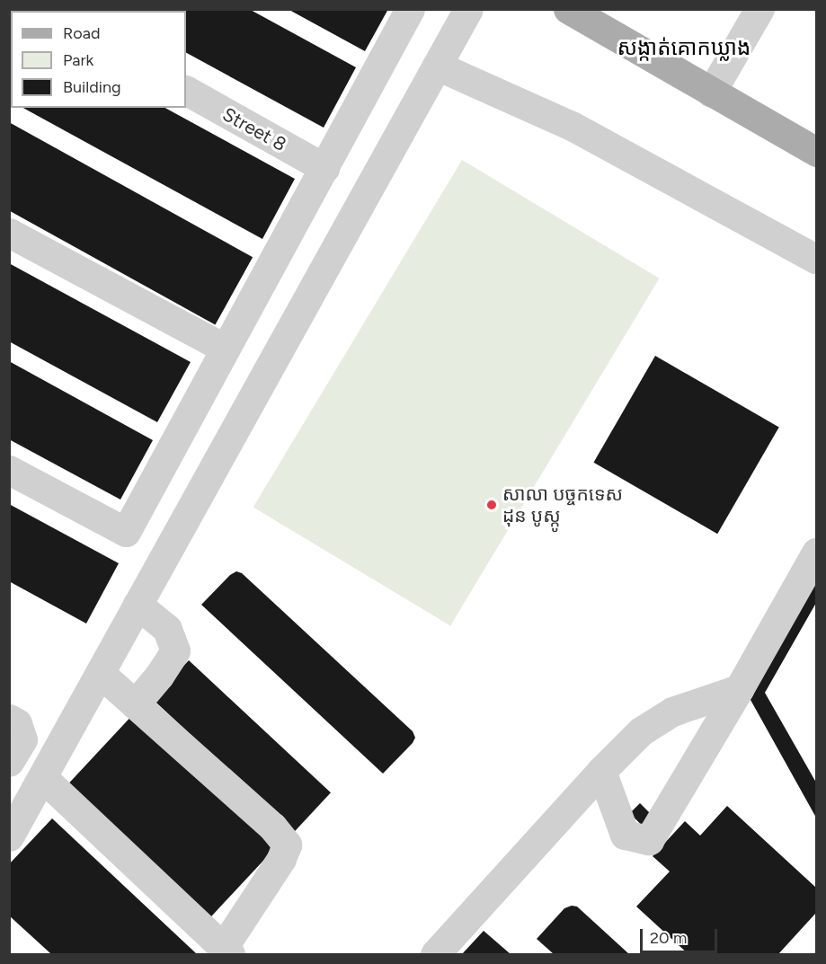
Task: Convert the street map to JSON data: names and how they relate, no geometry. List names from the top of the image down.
{
  "streets": {
    "street": ["Street 8"]
  },
  "districts": ["សង្កាត់គោកឃ្លាង"],
  "places": ["សាលា បច្ចកទេស ដុន បូស្កូ"],
  "legend": ["Road", "Park", "Building"],
  "scale_bar": "20 m"
}
